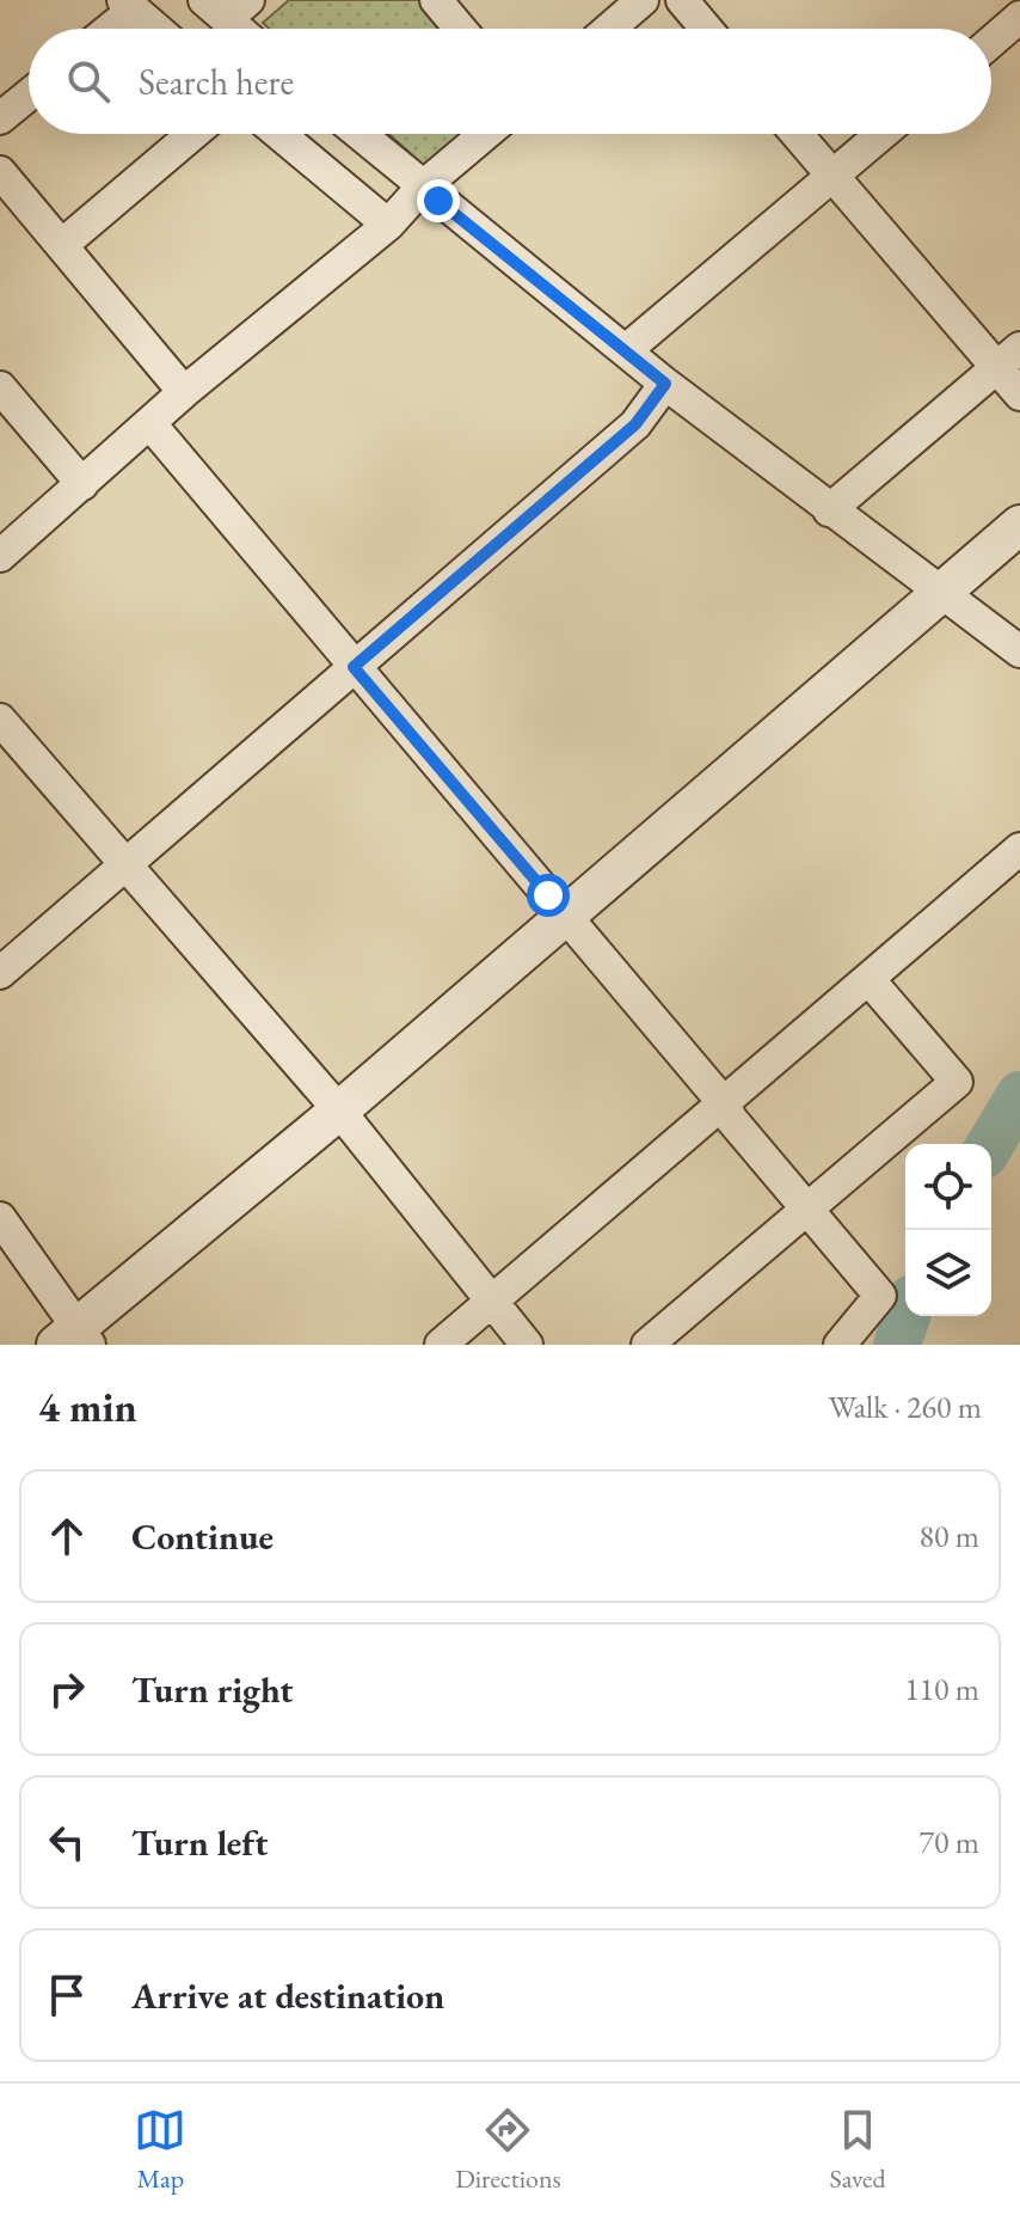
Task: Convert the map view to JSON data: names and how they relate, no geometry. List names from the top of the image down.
{
  "page": {
    "search": "Search here",
    "heading": ["4 min", "Walk · 260 m"],
    "list": [
      ["Continue", "80 m"],
      ["Turn right", "110 m"],
      ["Turn left", "70 m"],
      "Arrive at destination"
    ],
    "nav": ["Map", "Directions", "Saved"]
  }
}
